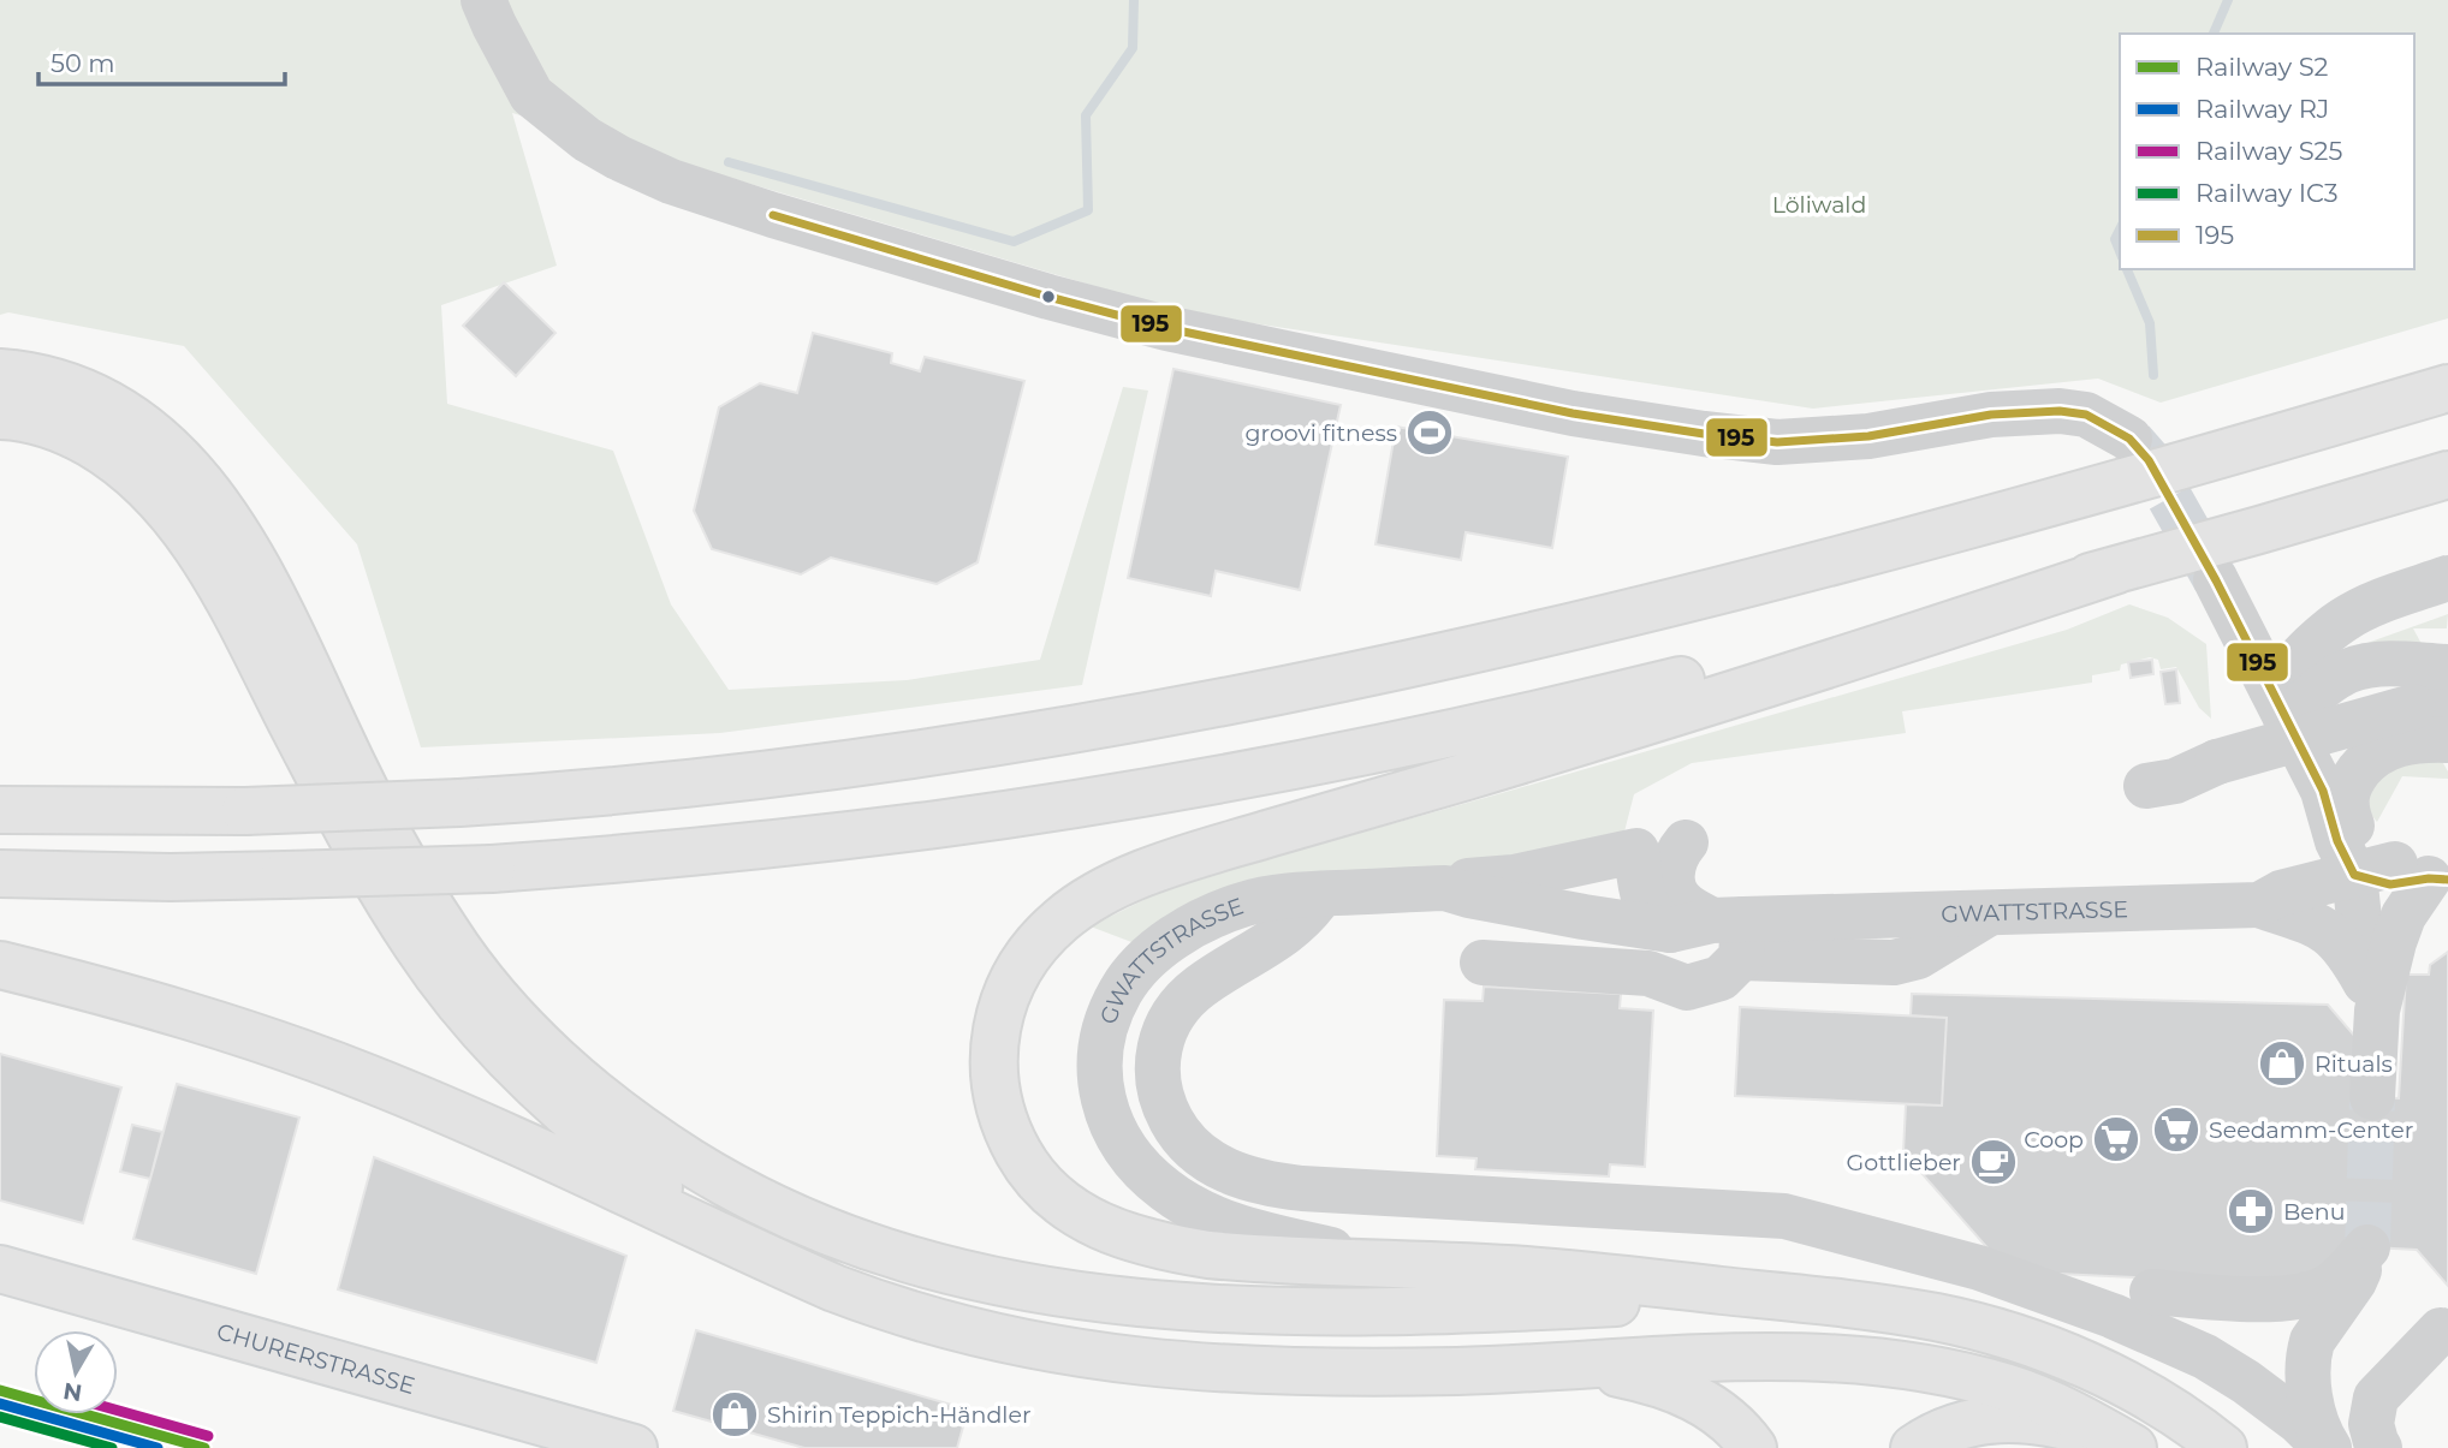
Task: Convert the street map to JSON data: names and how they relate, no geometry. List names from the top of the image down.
{
  "streets": {
    "main road": ["CHURERSTRASSE"],
    "street": ["GWATTSTRASSE"]
  },
  "parks": ["Löliwald"],
  "places": {
    "sports": ["groovi fitness"],
    "shop": ["Rituals", "Shirin Teppich-Händler"],
    "supermarket": ["Seedamm-Center", "Coop"],
    "cafe": ["Gottlieber"],
    "pharmacy": ["Benu"]
  },
  "lines": [
    "transit line 195",
    "rail line S2",
    "rail line RJ",
    "rail line S25",
    "rail line IC3"
  ],
  "legend": [
    "Railway S2",
    "Railway RJ",
    "Railway S25",
    "Railway IC3",
    "195"
  ],
  "scale_bar": "50 m",
  "north": "bottom"
}
